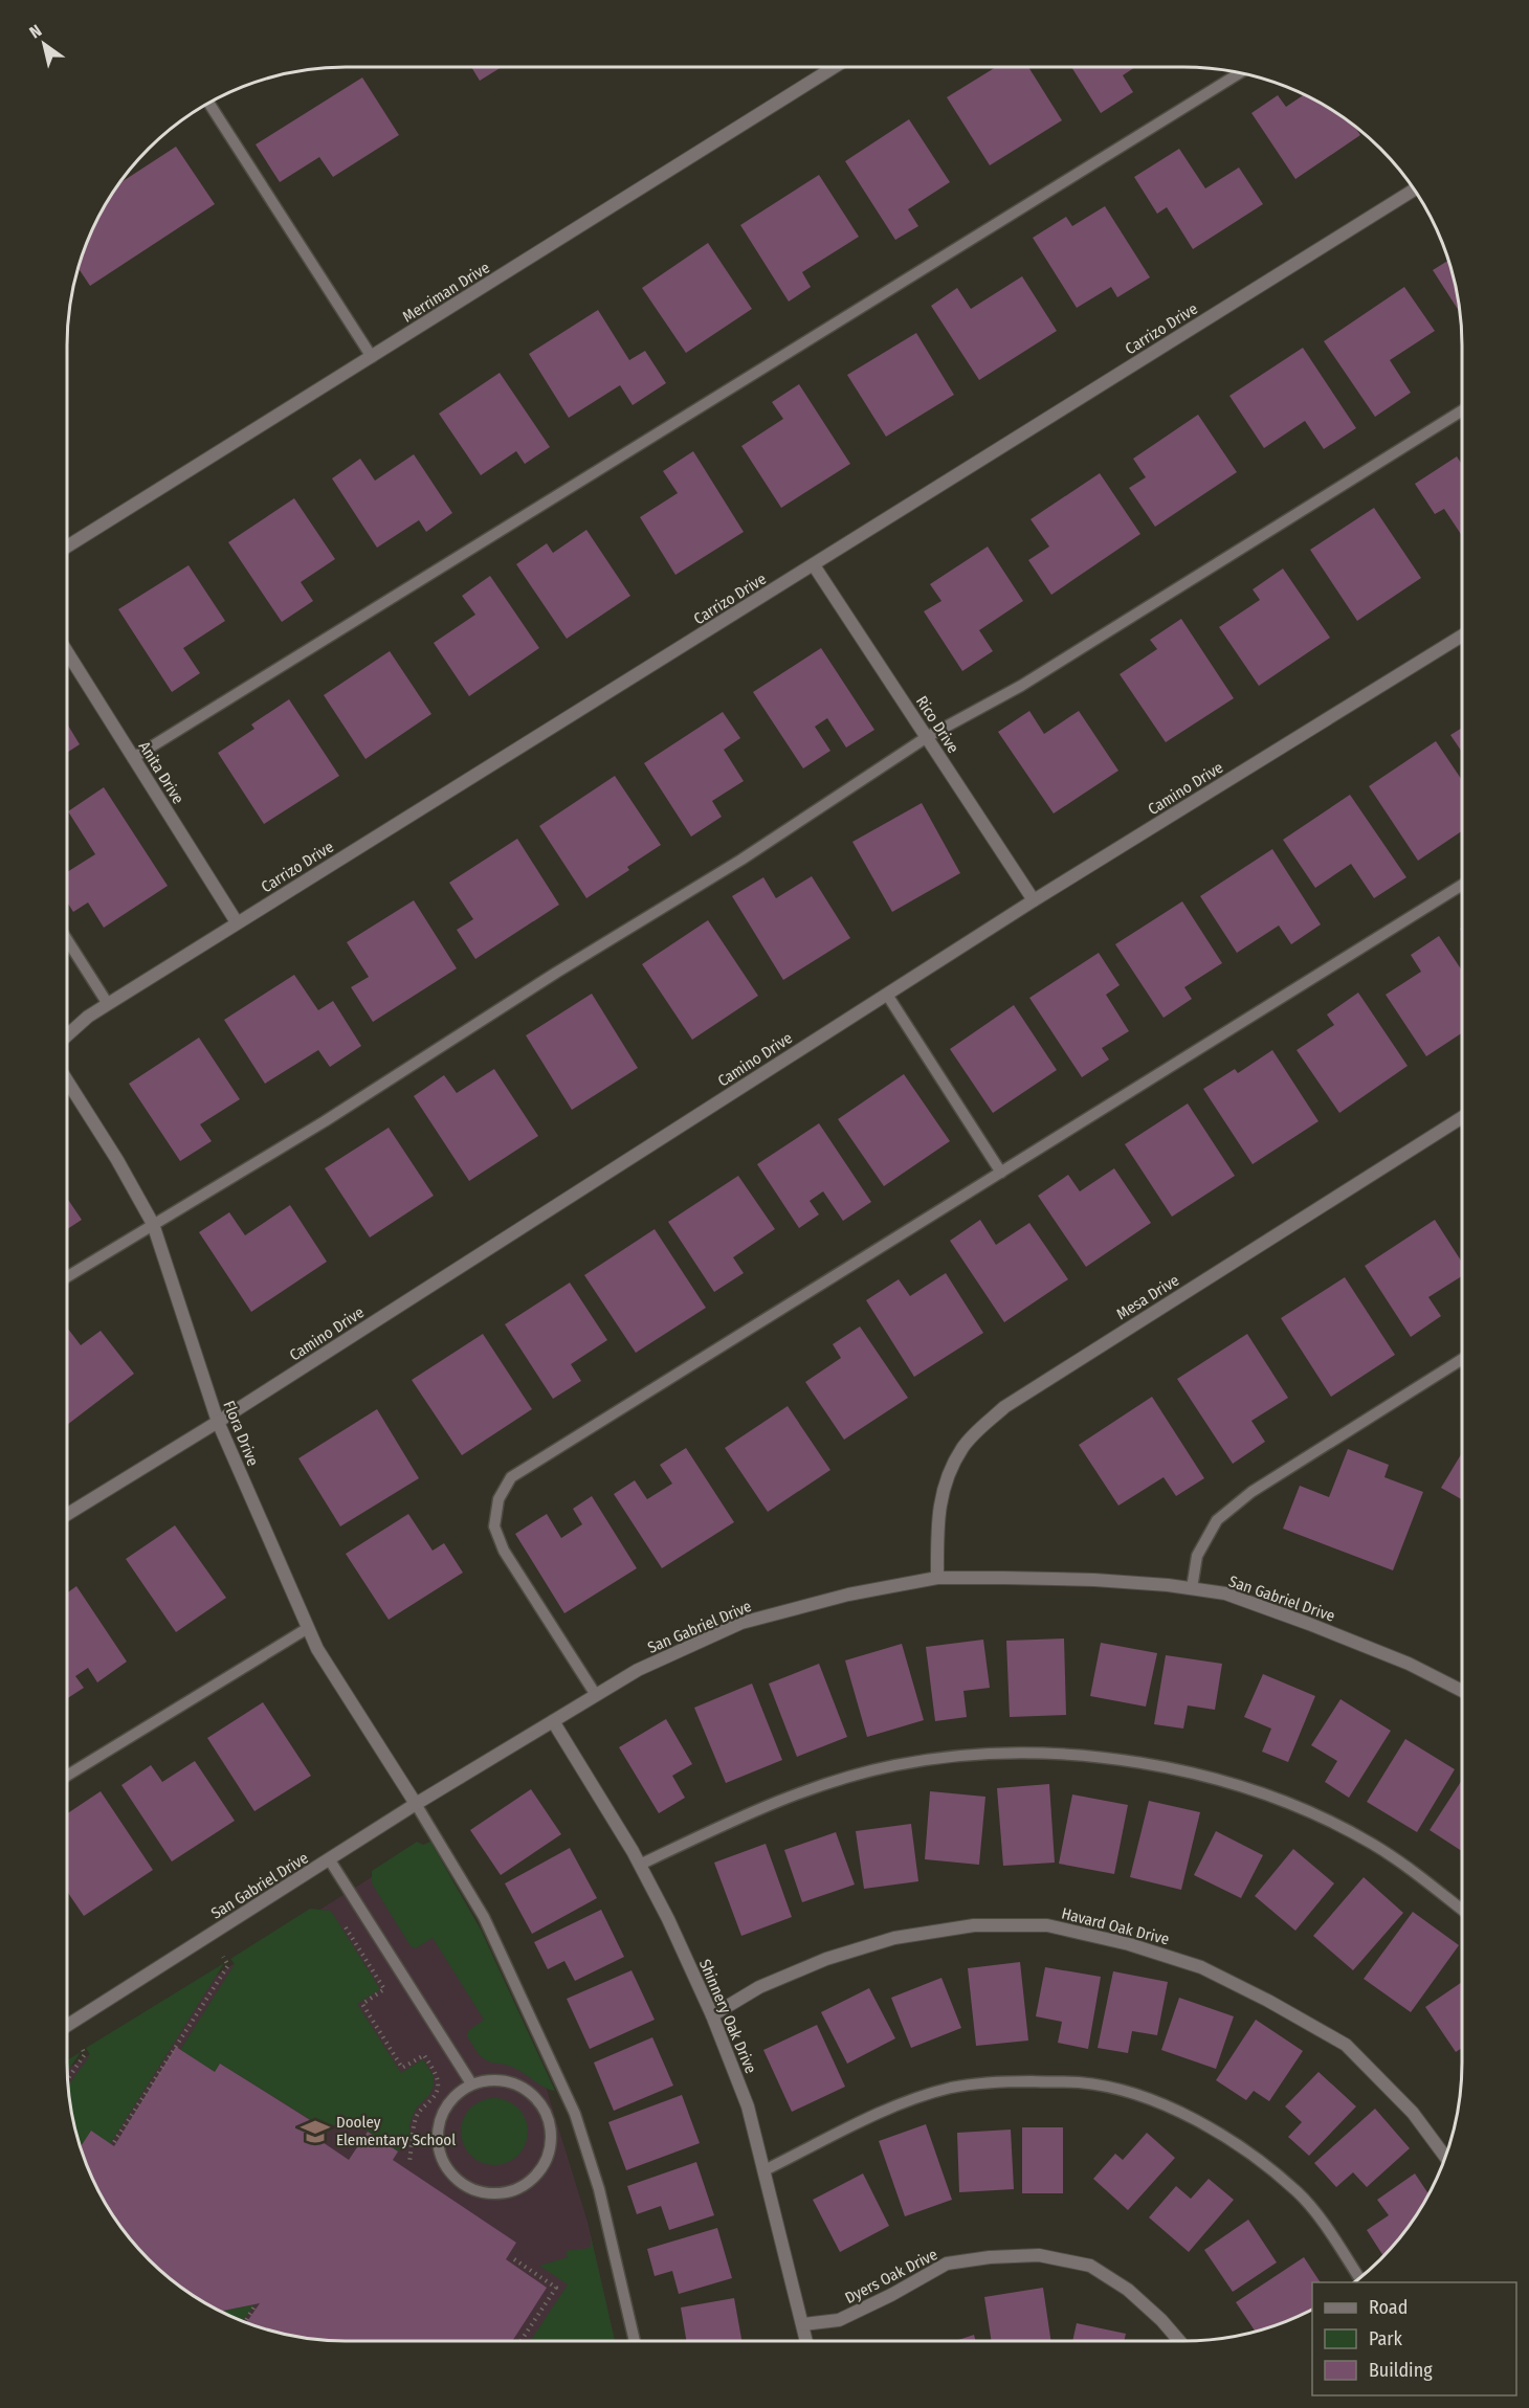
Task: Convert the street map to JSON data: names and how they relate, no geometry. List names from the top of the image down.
{
  "streets": {
    "street": [
      "Merriman Drive",
      "Carrizo Drive",
      "Rico Drive",
      "Anita Drive",
      "Camino Drive",
      "Mesa Drive",
      "Flora Drive",
      "San Gabriel Drive",
      "Havard Oak Drive",
      "Shinnery Oak Drive",
      "Dyers Oak Drive"
    ]
  },
  "crossings": [
    ["Carrizo Drive", "Rico Drive"],
    ["Carrizo Drive", "Anita Drive"],
    ["Rico Drive", "Camino Drive"],
    ["Camino Drive", "Flora Drive"],
    ["Mesa Drive", "San Gabriel Drive"],
    ["Flora Drive", "San Gabriel Drive"],
    ["San Gabriel Drive", "Shinnery Oak Drive"],
    ["Havard Oak Drive", "Shinnery Oak Drive"],
    ["Shinnery Oak Drive", "Dyers Oak Drive"]
  ],
  "places": {
    "school or university": ["Dooley Elementary School"]
  },
  "legend": ["Road", "Park", "Building"],
  "north": "top left"
}
